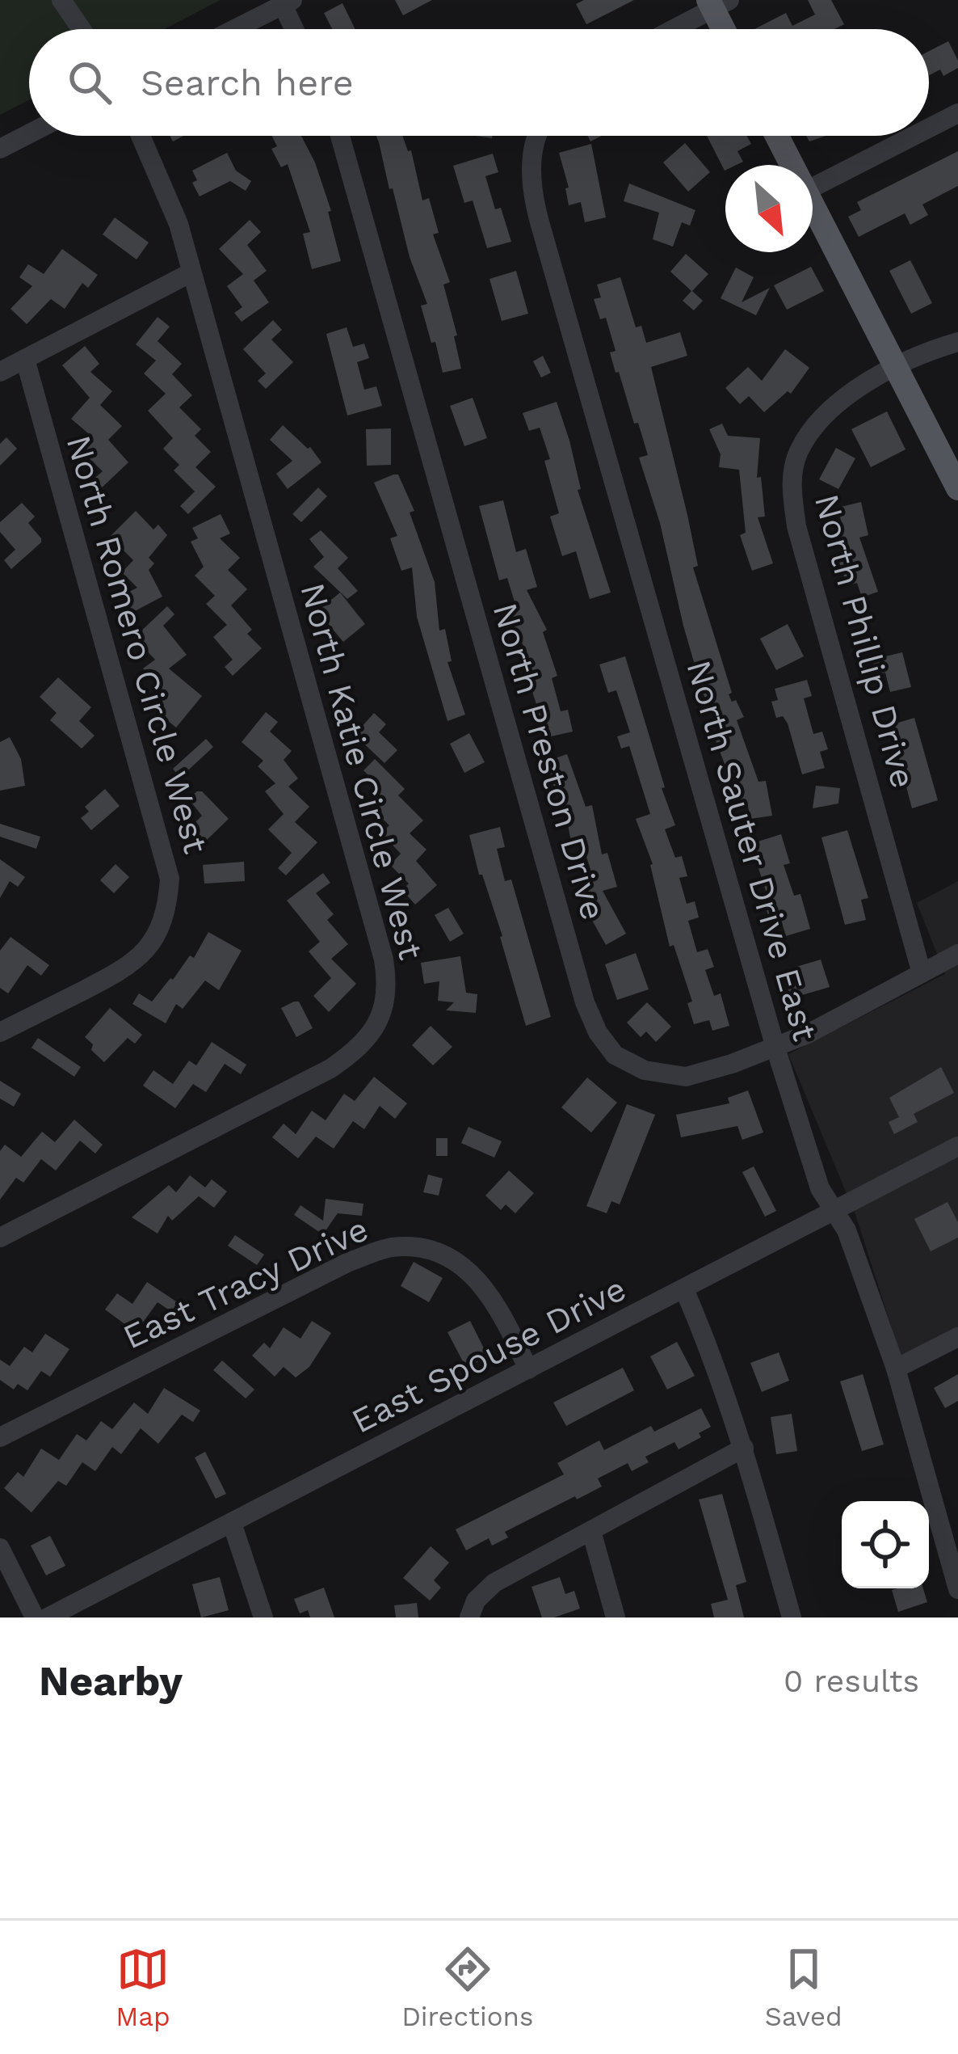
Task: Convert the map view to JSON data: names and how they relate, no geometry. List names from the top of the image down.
{
  "streets": {
    "street": [
      "North Phillip Drive",
      "North Romero Circle West",
      "North Preston Drive",
      "North Katie Circle West",
      "North Sauter Drive East",
      "East Tracy Drive",
      "East Spouse Drive"
    ]
  },
  "crossings": [
    ["North Phillip Drive", "North Preston Drive"],
    ["North Preston Drive", "North Sauter Drive East"],
    ["North Sauter Drive East", "East Spouse Drive"],
    ["East Tracy Drive", "East Spouse Drive"]
  ],
  "north": "bottom right",
  "page": {
    "search": "Search here",
    "heading": ["Nearby", "0 results"],
    "nav": ["Map", "Directions", "Saved"]
  }
}
